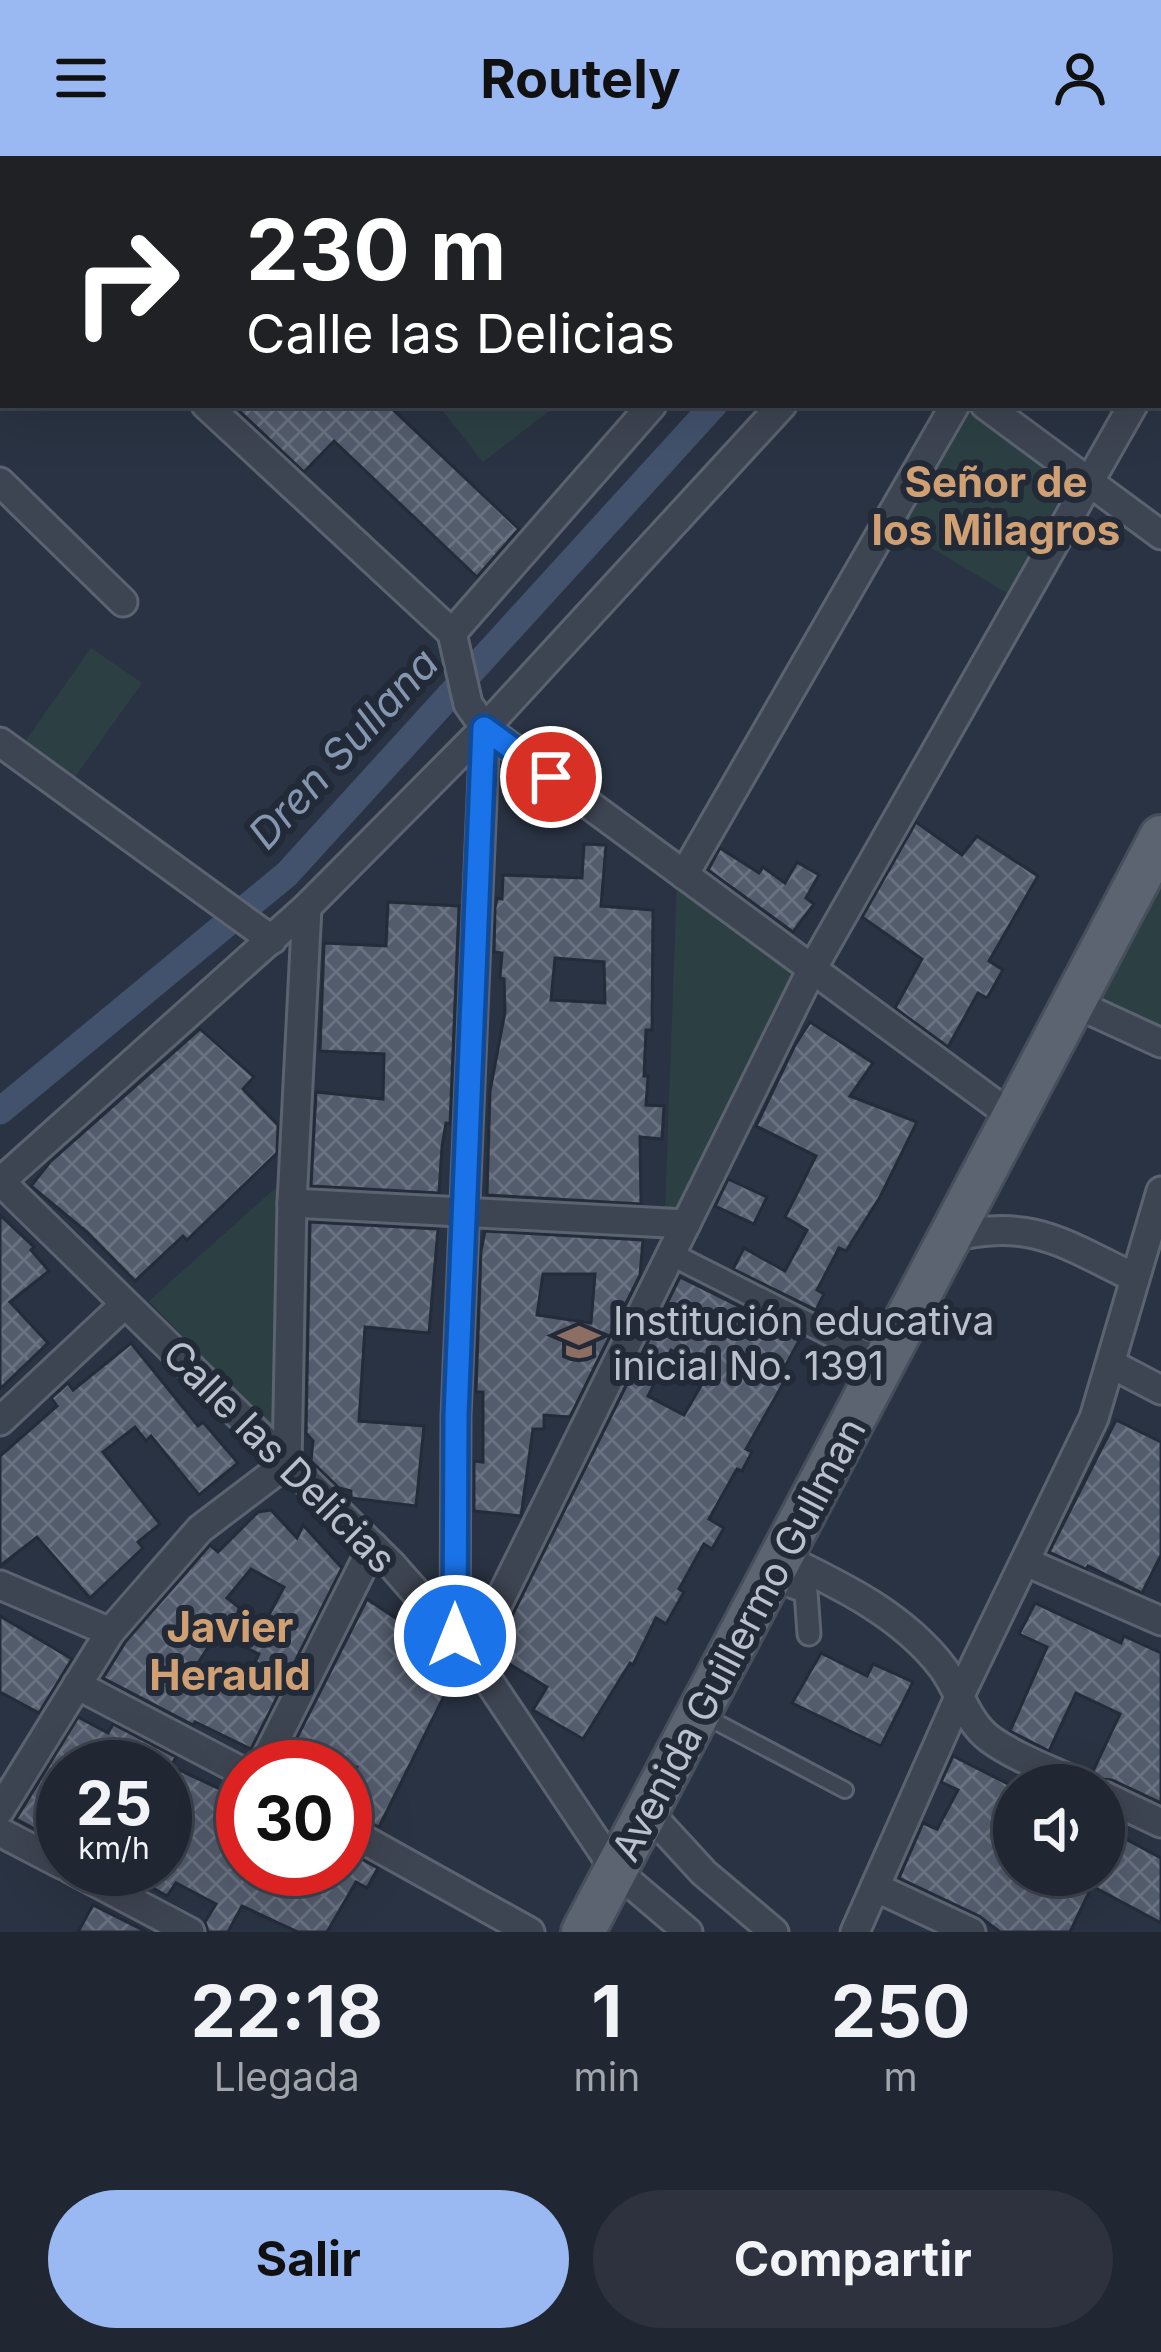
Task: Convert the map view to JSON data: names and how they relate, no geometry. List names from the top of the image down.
{
  "streets": {
    "main road": ["Avenida Guillermo Gullman"],
    "street": ["Calle las Delicias"]
  },
  "crossings": [
    ["Calle las Delicias", "Avenida Guillermo Gullman"]
  ],
  "districts": ["Señor de los Milagros", "Javier Herauld"],
  "water": ["Dren Sullana"],
  "places": {
    "school or university": ["Institución educativa inicial No. 1391"]
  },
  "page": {
    "header": "Routely",
    "turn": ["230 m", "Calle las Delicias"],
    "speed": "25 km/h",
    "limit": "30",
    "eta": [
      "22:18",
      "Llegada",
      "1",
      "min",
      "250",
      "m"
    ],
    "buttons": ["Salir", "Compartir"]
  }
}
